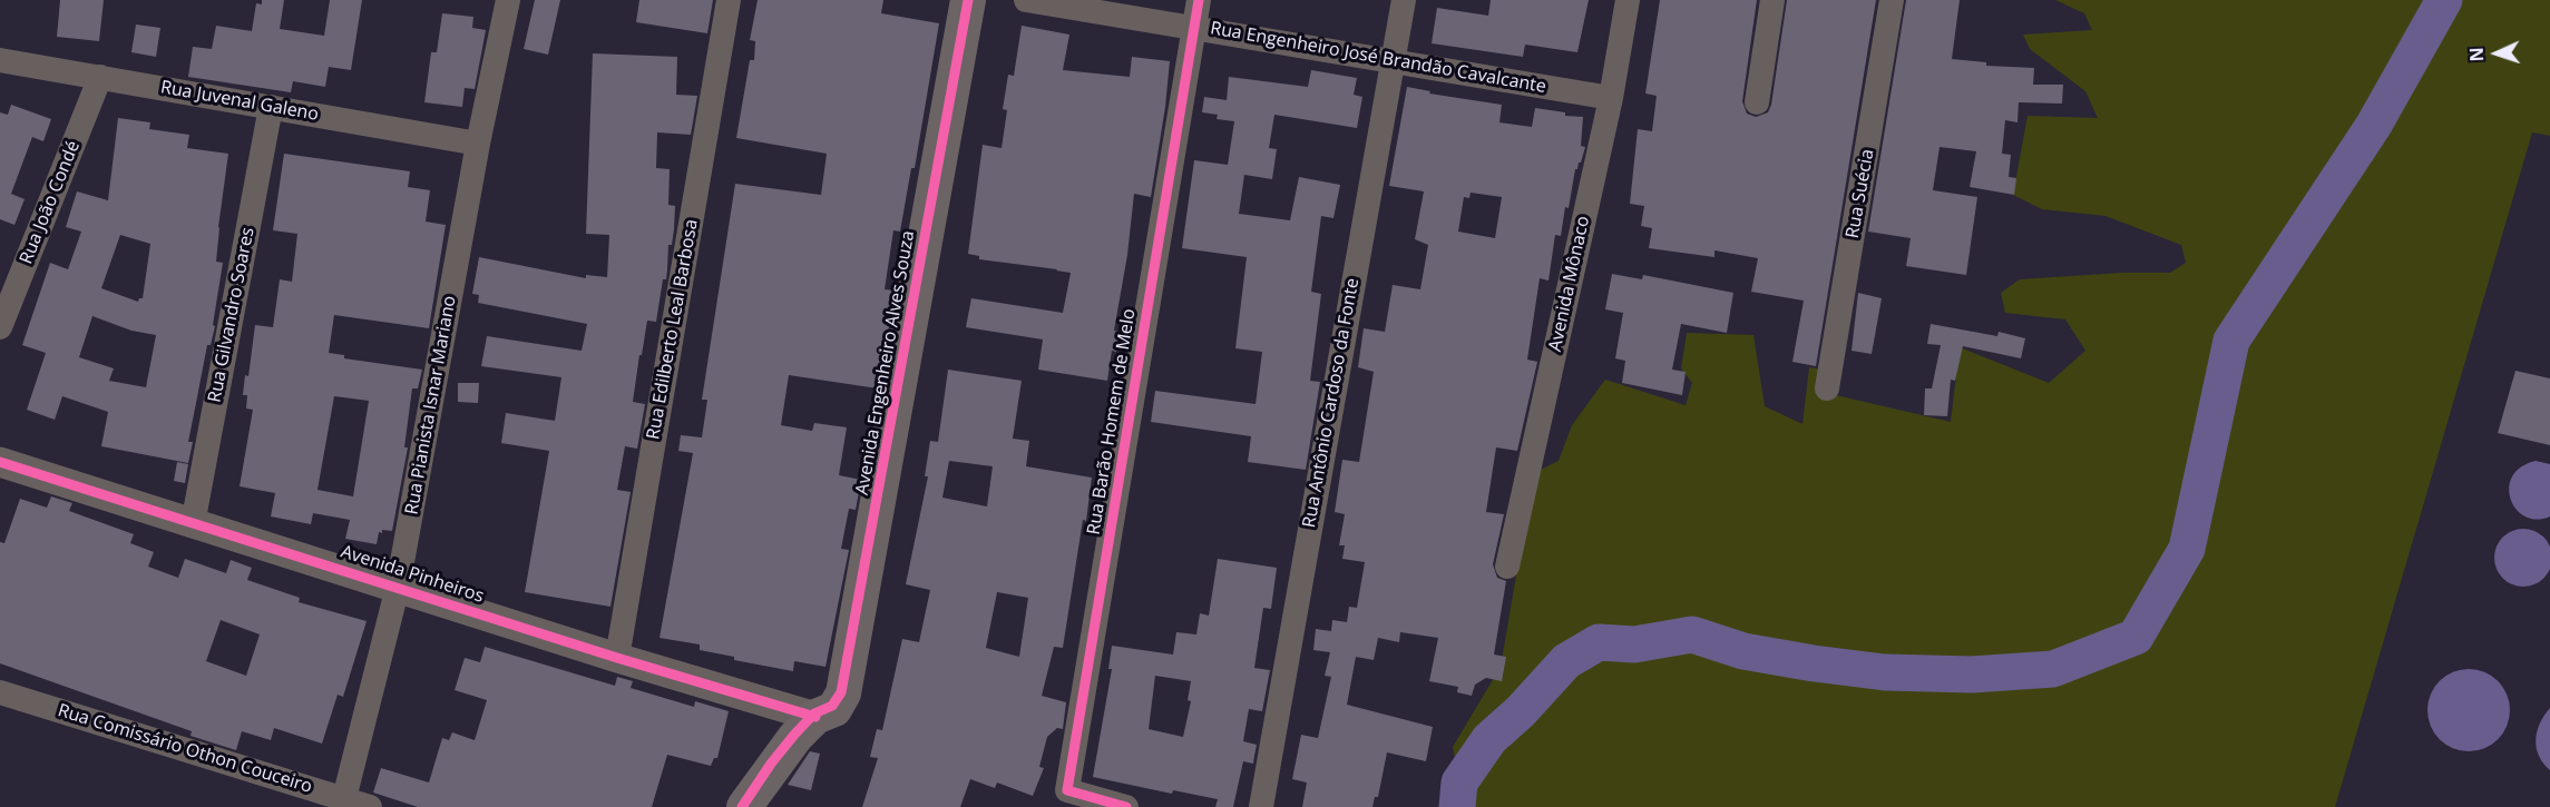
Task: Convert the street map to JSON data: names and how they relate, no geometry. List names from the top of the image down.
{
  "streets": {
    "main road": ["Avenida Engenheiro Alves Souza"],
    "street": [
      "Rua Engenheiro José Brandão Cavalcante",
      "Rua Juvenal Galeno",
      "Rua Suécia",
      "Rua João Condé",
      "Avenida Mônaco",
      "Rua Gilvandro Soares",
      "Rua Edilberto Leal Barbosa",
      "Rua Antônio Cardoso da Fonte",
      "Rua Pianista Isnar Mariano",
      "Rua Barão Homem de Melo",
      "Avenida Pinheiros",
      "Rua Comissário Othon Couceiro"
    ]
  },
  "crossings": [
    ["Rua Engenheiro José Brandão Cavalcante", "Avenida Mônaco"],
    ["Rua Engenheiro José Brandão Cavalcante", "Rua Antônio Cardoso da Fonte"],
    ["Rua Engenheiro José Brandão Cavalcante", "Rua Barão Homem de Melo"],
    ["Rua Juvenal Galeno", "Rua João Condé"],
    ["Rua Juvenal Galeno", "Rua Gilvandro Soares"],
    ["Rua Juvenal Galeno", "Rua Pianista Isnar Mariano"],
    ["Rua Gilvandro Soares", "Avenida Pinheiros"],
    ["Rua Edilberto Leal Barbosa", "Avenida Pinheiros"],
    ["Avenida Engenheiro Alves Souza", "Avenida Pinheiros"],
    ["Rua Pianista Isnar Mariano", "Avenida Pinheiros"],
    ["Rua Pianista Isnar Mariano", "Rua Comissário Othon Couceiro"]
  ],
  "north": "left"
}
